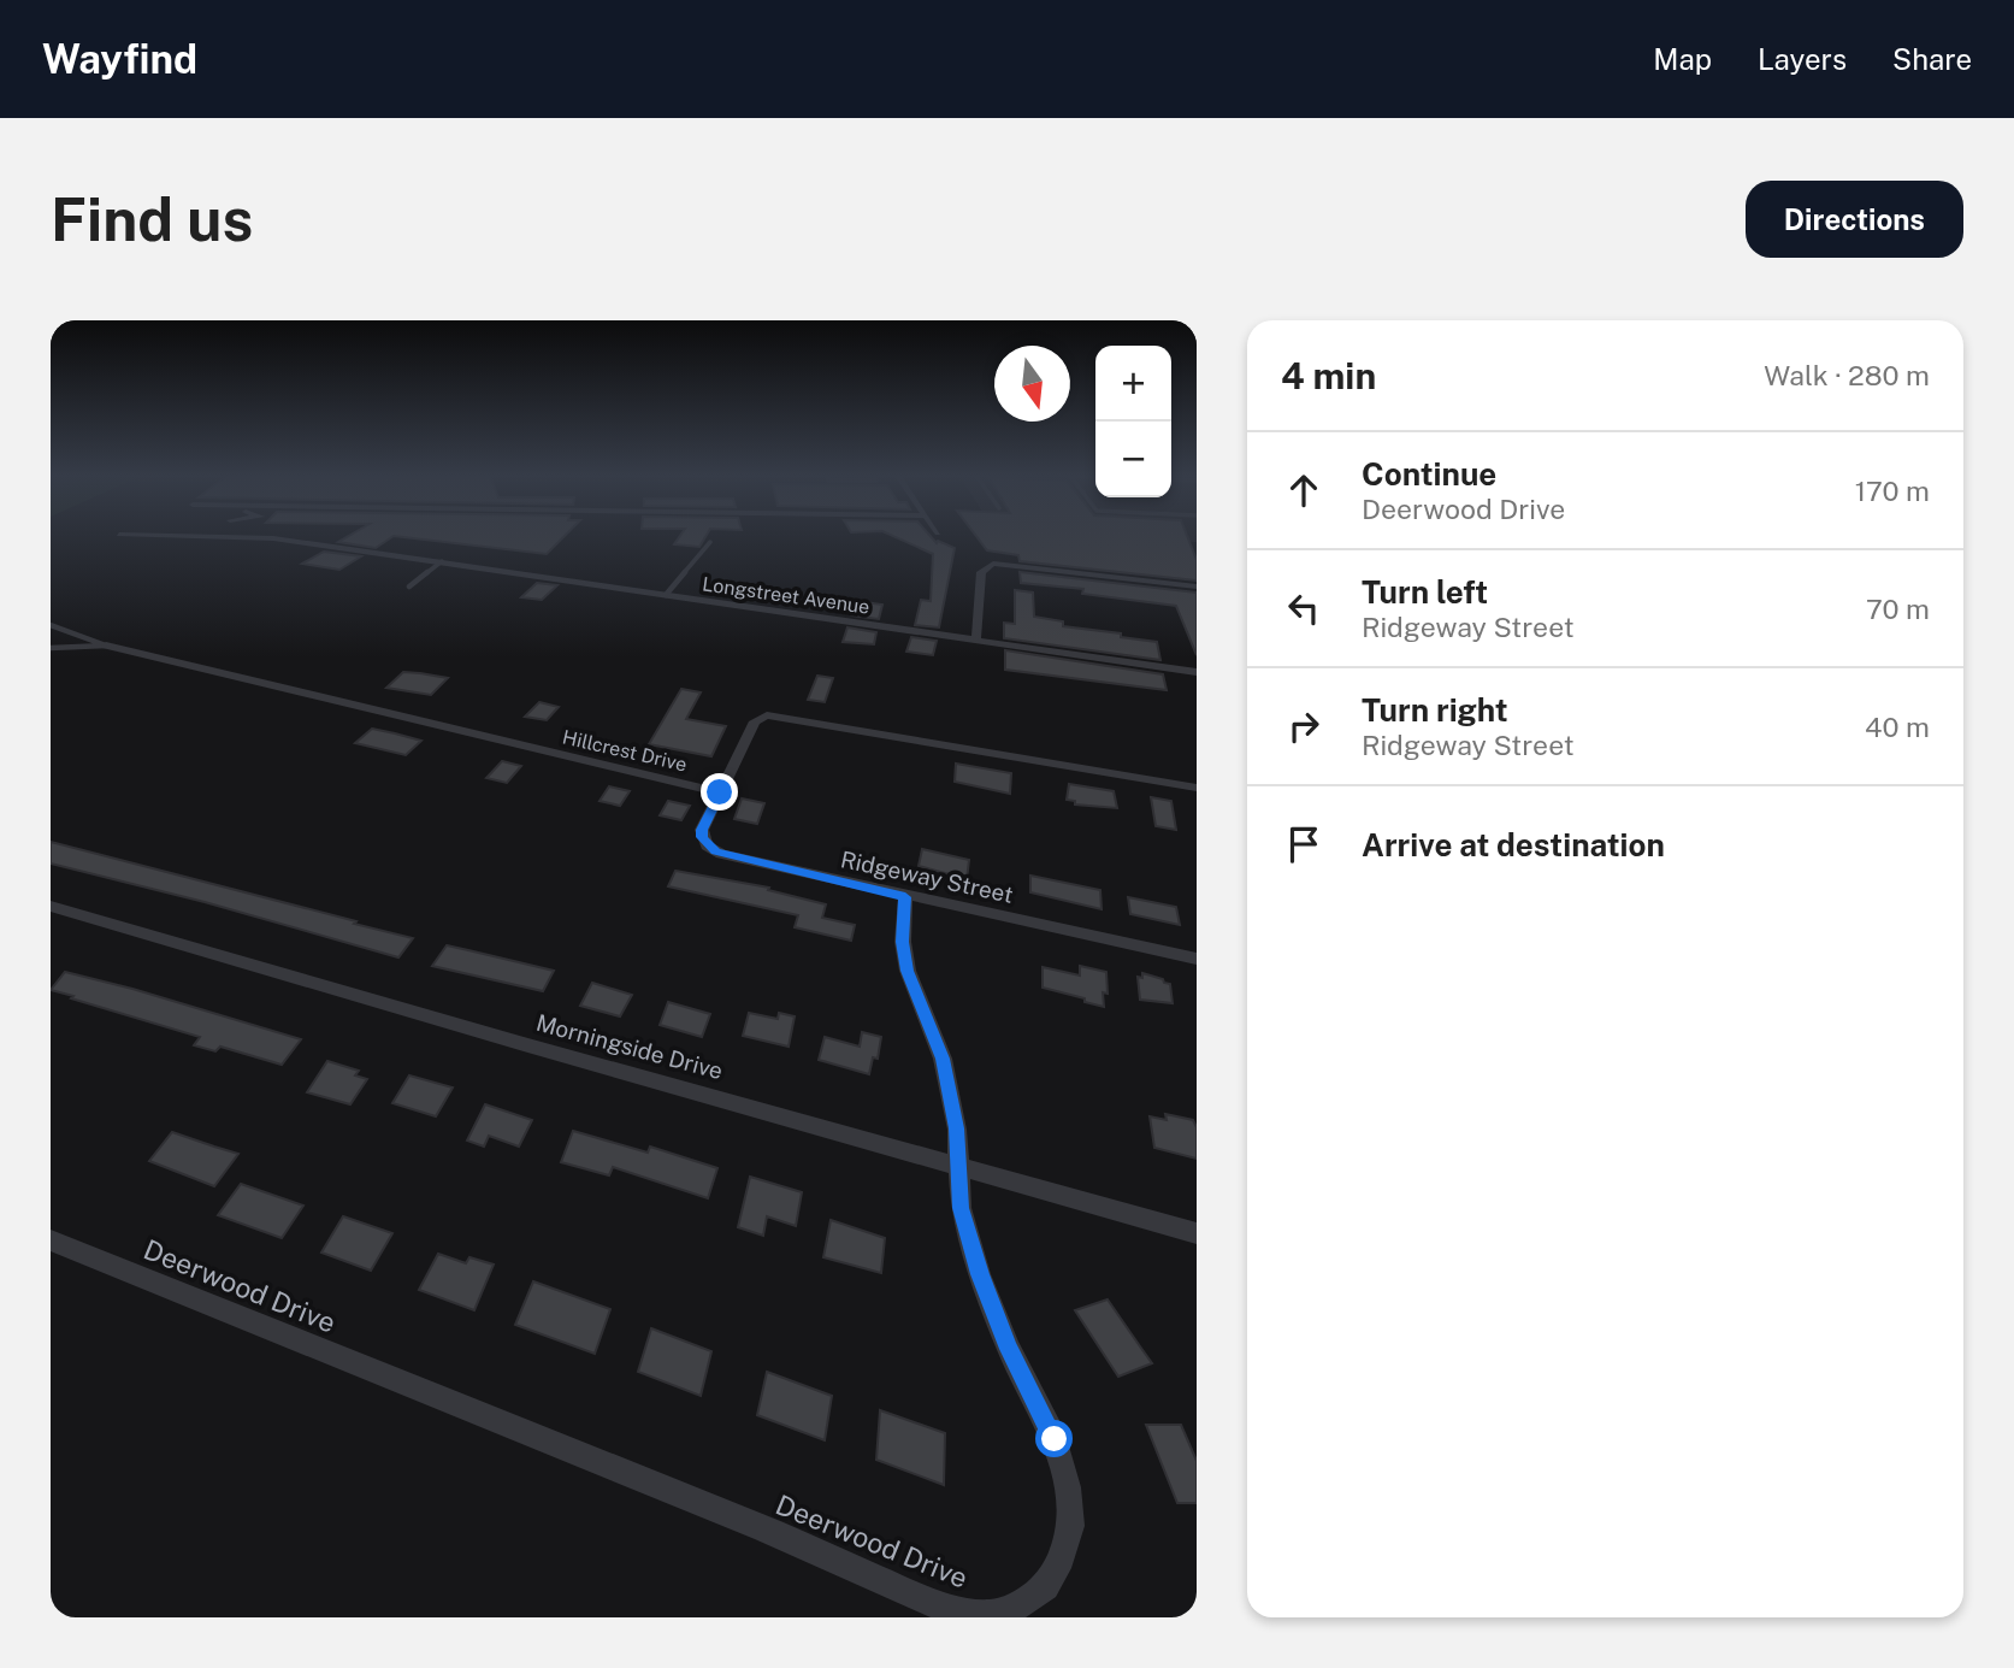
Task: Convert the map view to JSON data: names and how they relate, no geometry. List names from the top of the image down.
{
  "streets": {
    "street": [
      "Longstreet Avenue",
      "Hillcrest Drive",
      "Ridgeway Street",
      "Morningside Drive",
      "Deerwood Drive"
    ]
  },
  "crossings": [
    ["Hillcrest Drive", "Ridgeway Street"],
    ["Ridgeway Street", "Deerwood Drive"],
    ["Morningside Drive", "Deerwood Drive"]
  ],
  "north": "bottom",
  "page": {
    "header": "Wayfind",
    "nav": ["Map", "Layers", "Share"],
    "buttons": "Directions",
    "title": "Find us",
    "heading": ["4 min", "Walk · 280 m"],
    "map_buttons": ["+", "−"],
    "list": [
      ["Continue", "Deerwood Drive", "170 m"],
      ["Turn left", "Ridgeway Street", "70 m"],
      ["Turn right", "Ridgeway Street", "40 m"],
      "Arrive at destination"
    ]
  }
}
